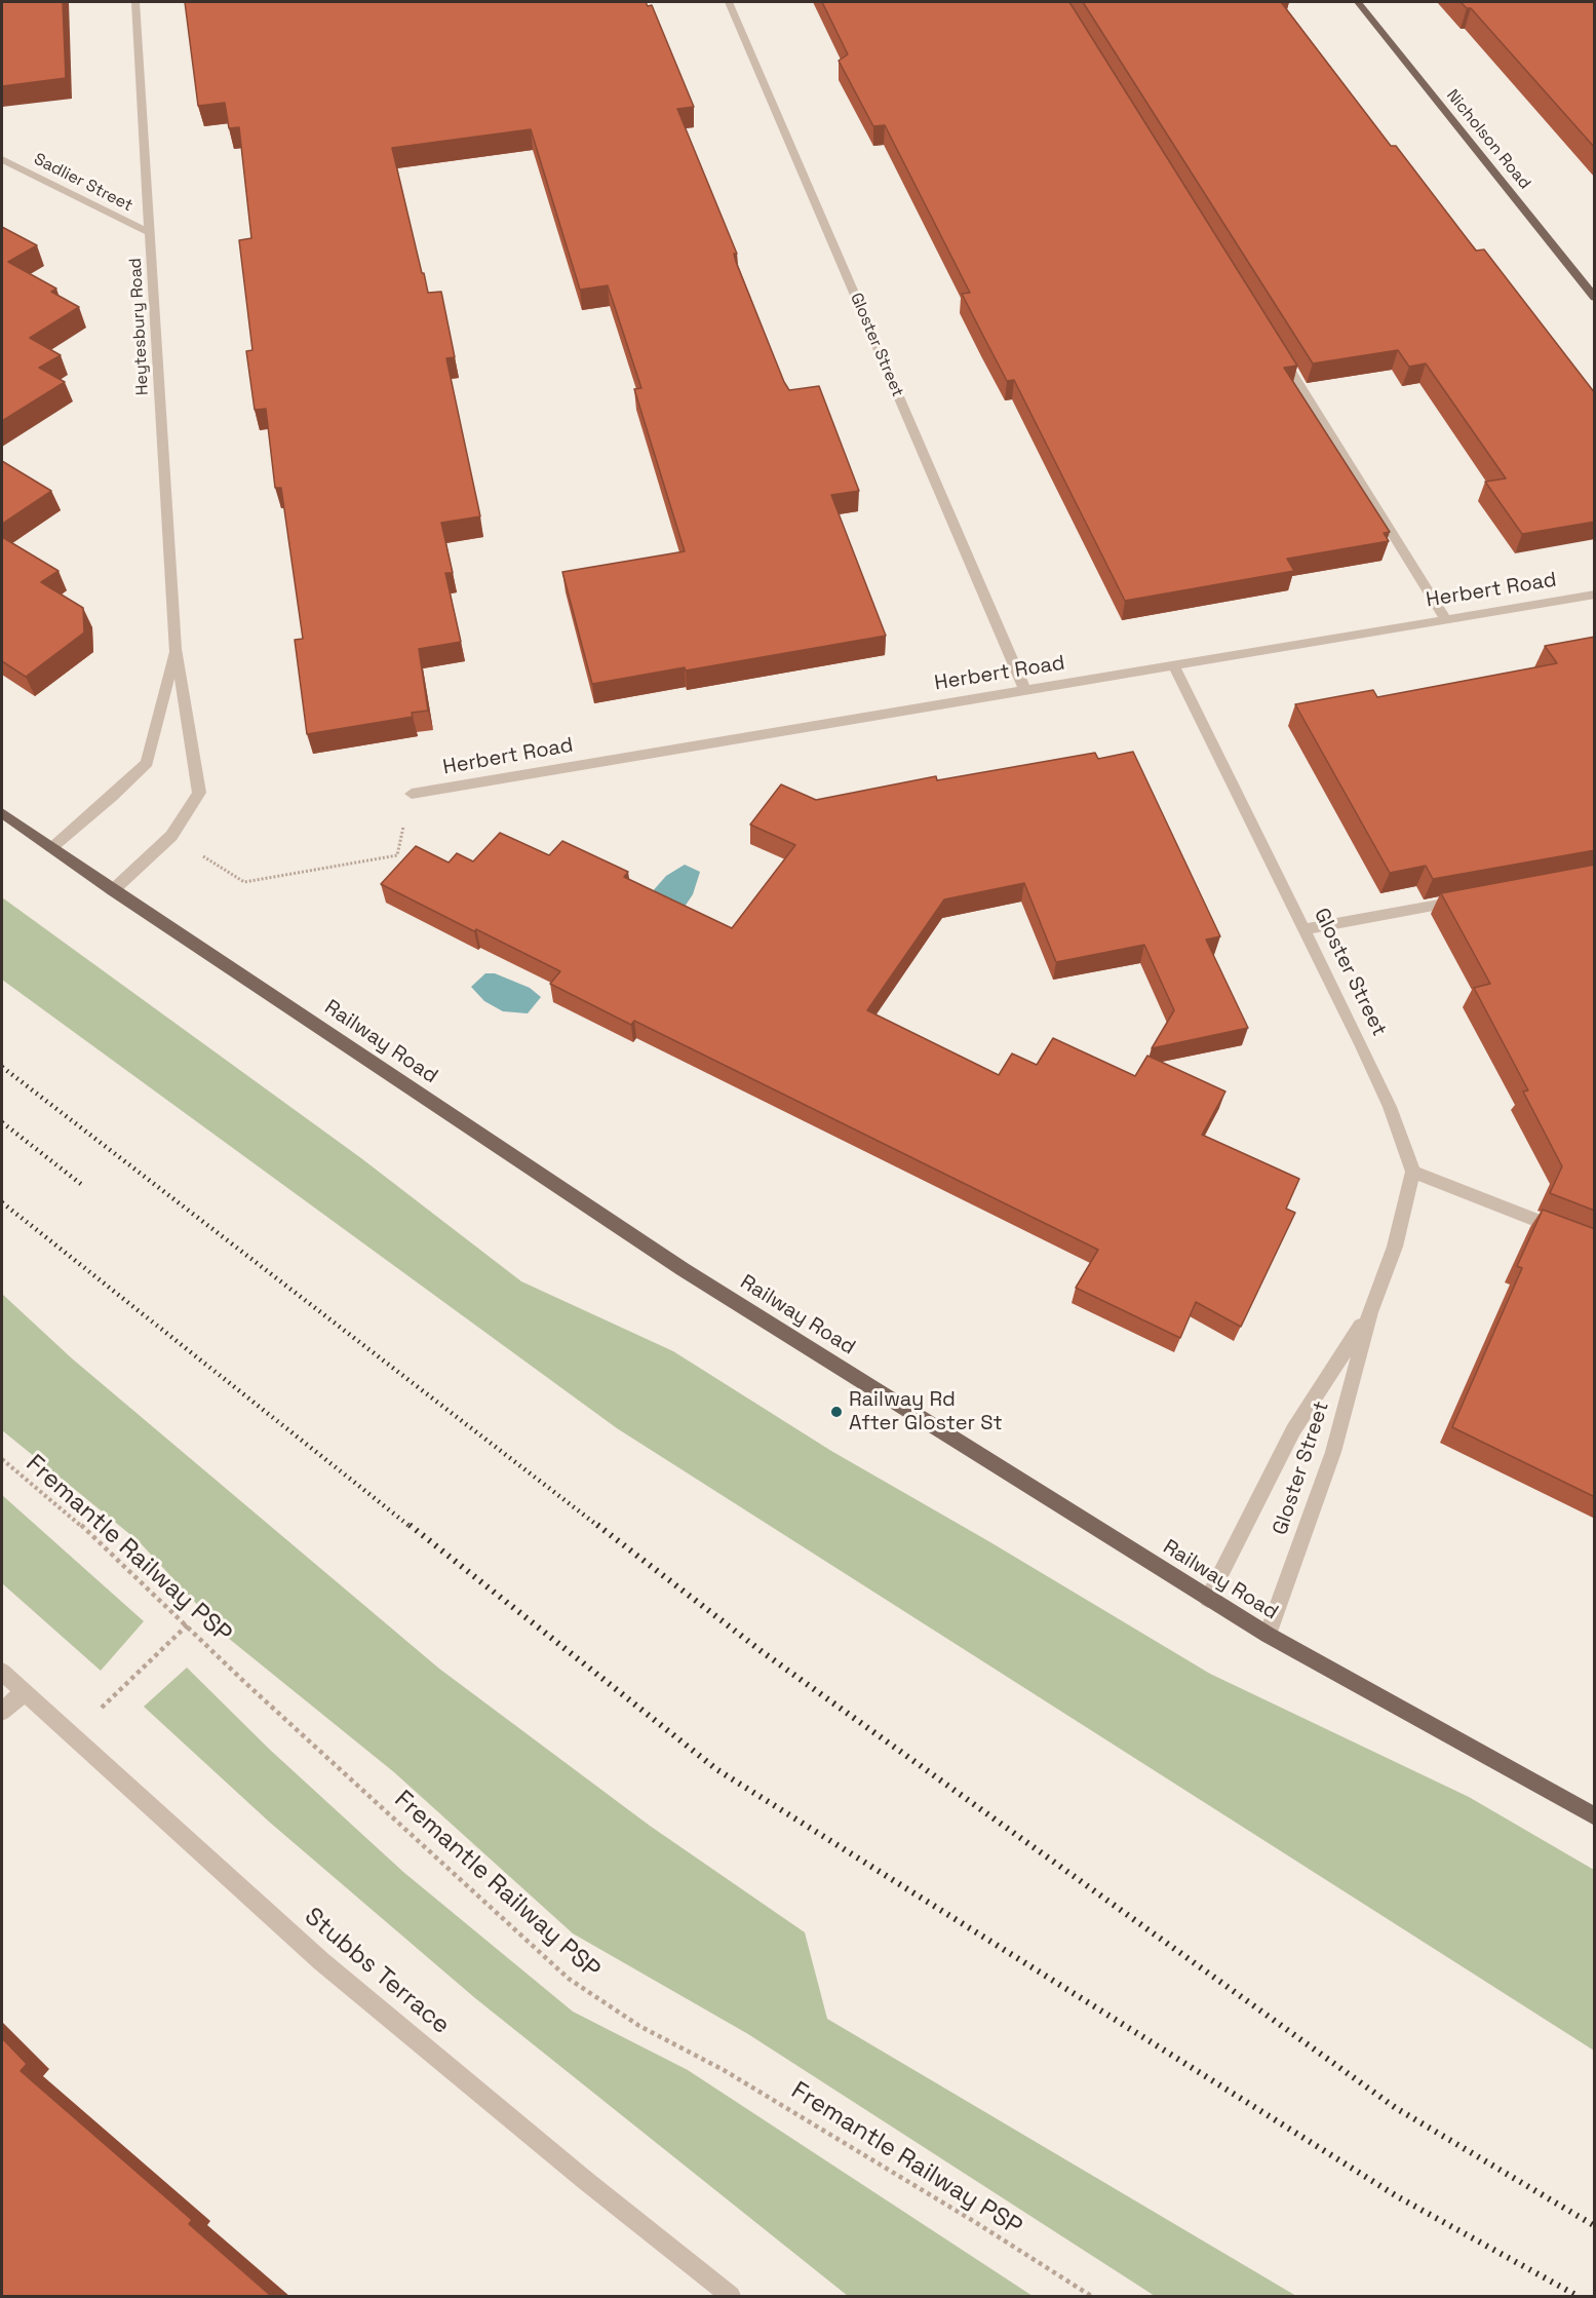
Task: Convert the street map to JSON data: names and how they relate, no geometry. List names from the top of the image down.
{
  "streets": {
    "main road": ["Nicholson Road", "Railway Road"],
    "street": [
      "Sadlier Street",
      "Heytesbury Road",
      "Gloster Street",
      "Herbert Road",
      "Stubbs Terrace"
    ],
    "path": ["Fremantle Railway PSP"]
  },
  "crossings": [
    ["Sadlier Street", "Heytesbury Road"],
    ["Heytesbury Road", "Railway Road"],
    ["Gloster Street", "Herbert Road"],
    ["Gloster Street", "Railway Road"]
  ],
  "places": ["Railway Rd After Gloster St"]
}
